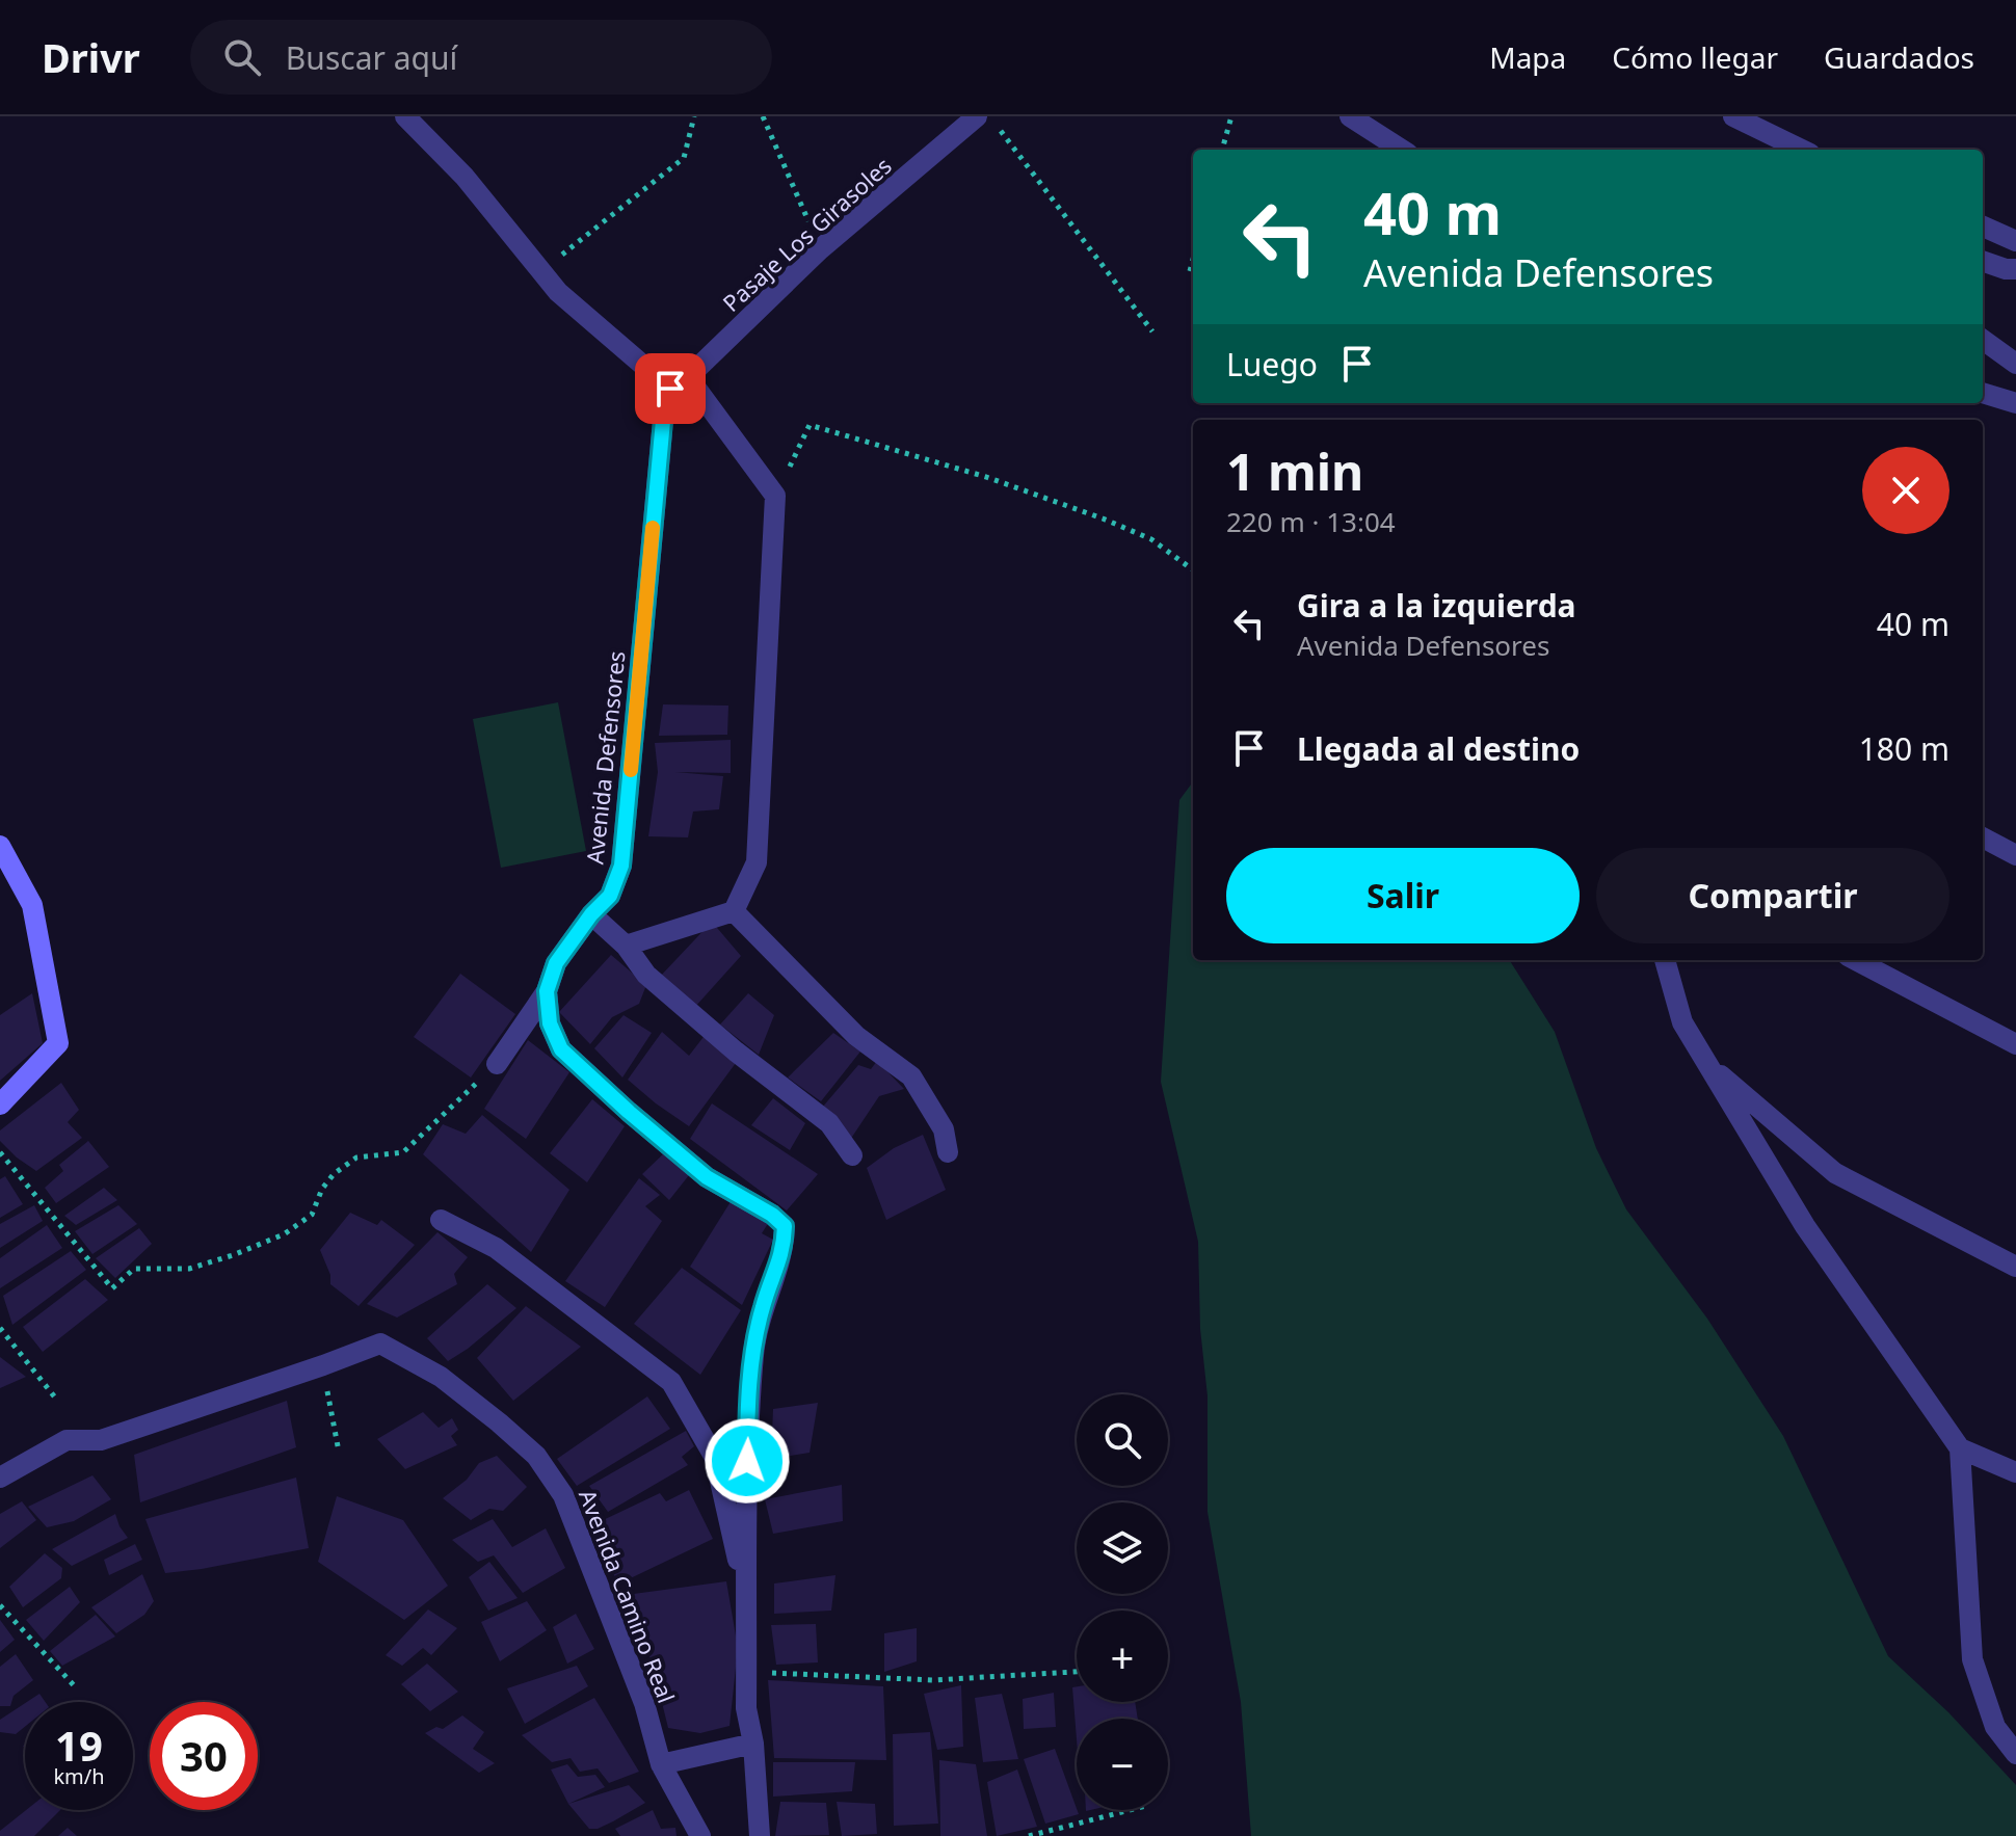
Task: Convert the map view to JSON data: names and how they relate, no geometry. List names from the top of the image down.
{
  "streets": {
    "street": ["Pasaje Los Girasoles", "Avenida Defensores", "Avenida Camino Real"]
  },
  "crossings": [
    ["Pasaje Los Girasoles", "Avenida Defensores"]
  ],
  "page": {
    "header": "Drivr",
    "search": "Buscar aquí",
    "nav": ["Mapa", "Cómo llegar", "Guardados"],
    "turn": ["40 m", "Avenida Defensores"],
    "then": "Luego",
    "heading": ["1 min", "220 m · 13:04"],
    "list": [
      {
        "name": "Gira a la izquierda",
        "note": "Avenida Defensores",
        "value": "40 m"
      },
      {
        "name": "Llegada al destino",
        "value": "180 m"
      }
    ],
    "buttons": ["Salir", "Compartir"],
    "map_buttons": ["+", "−"],
    "speed": "19 km/h",
    "limit": "30"
  }
}
